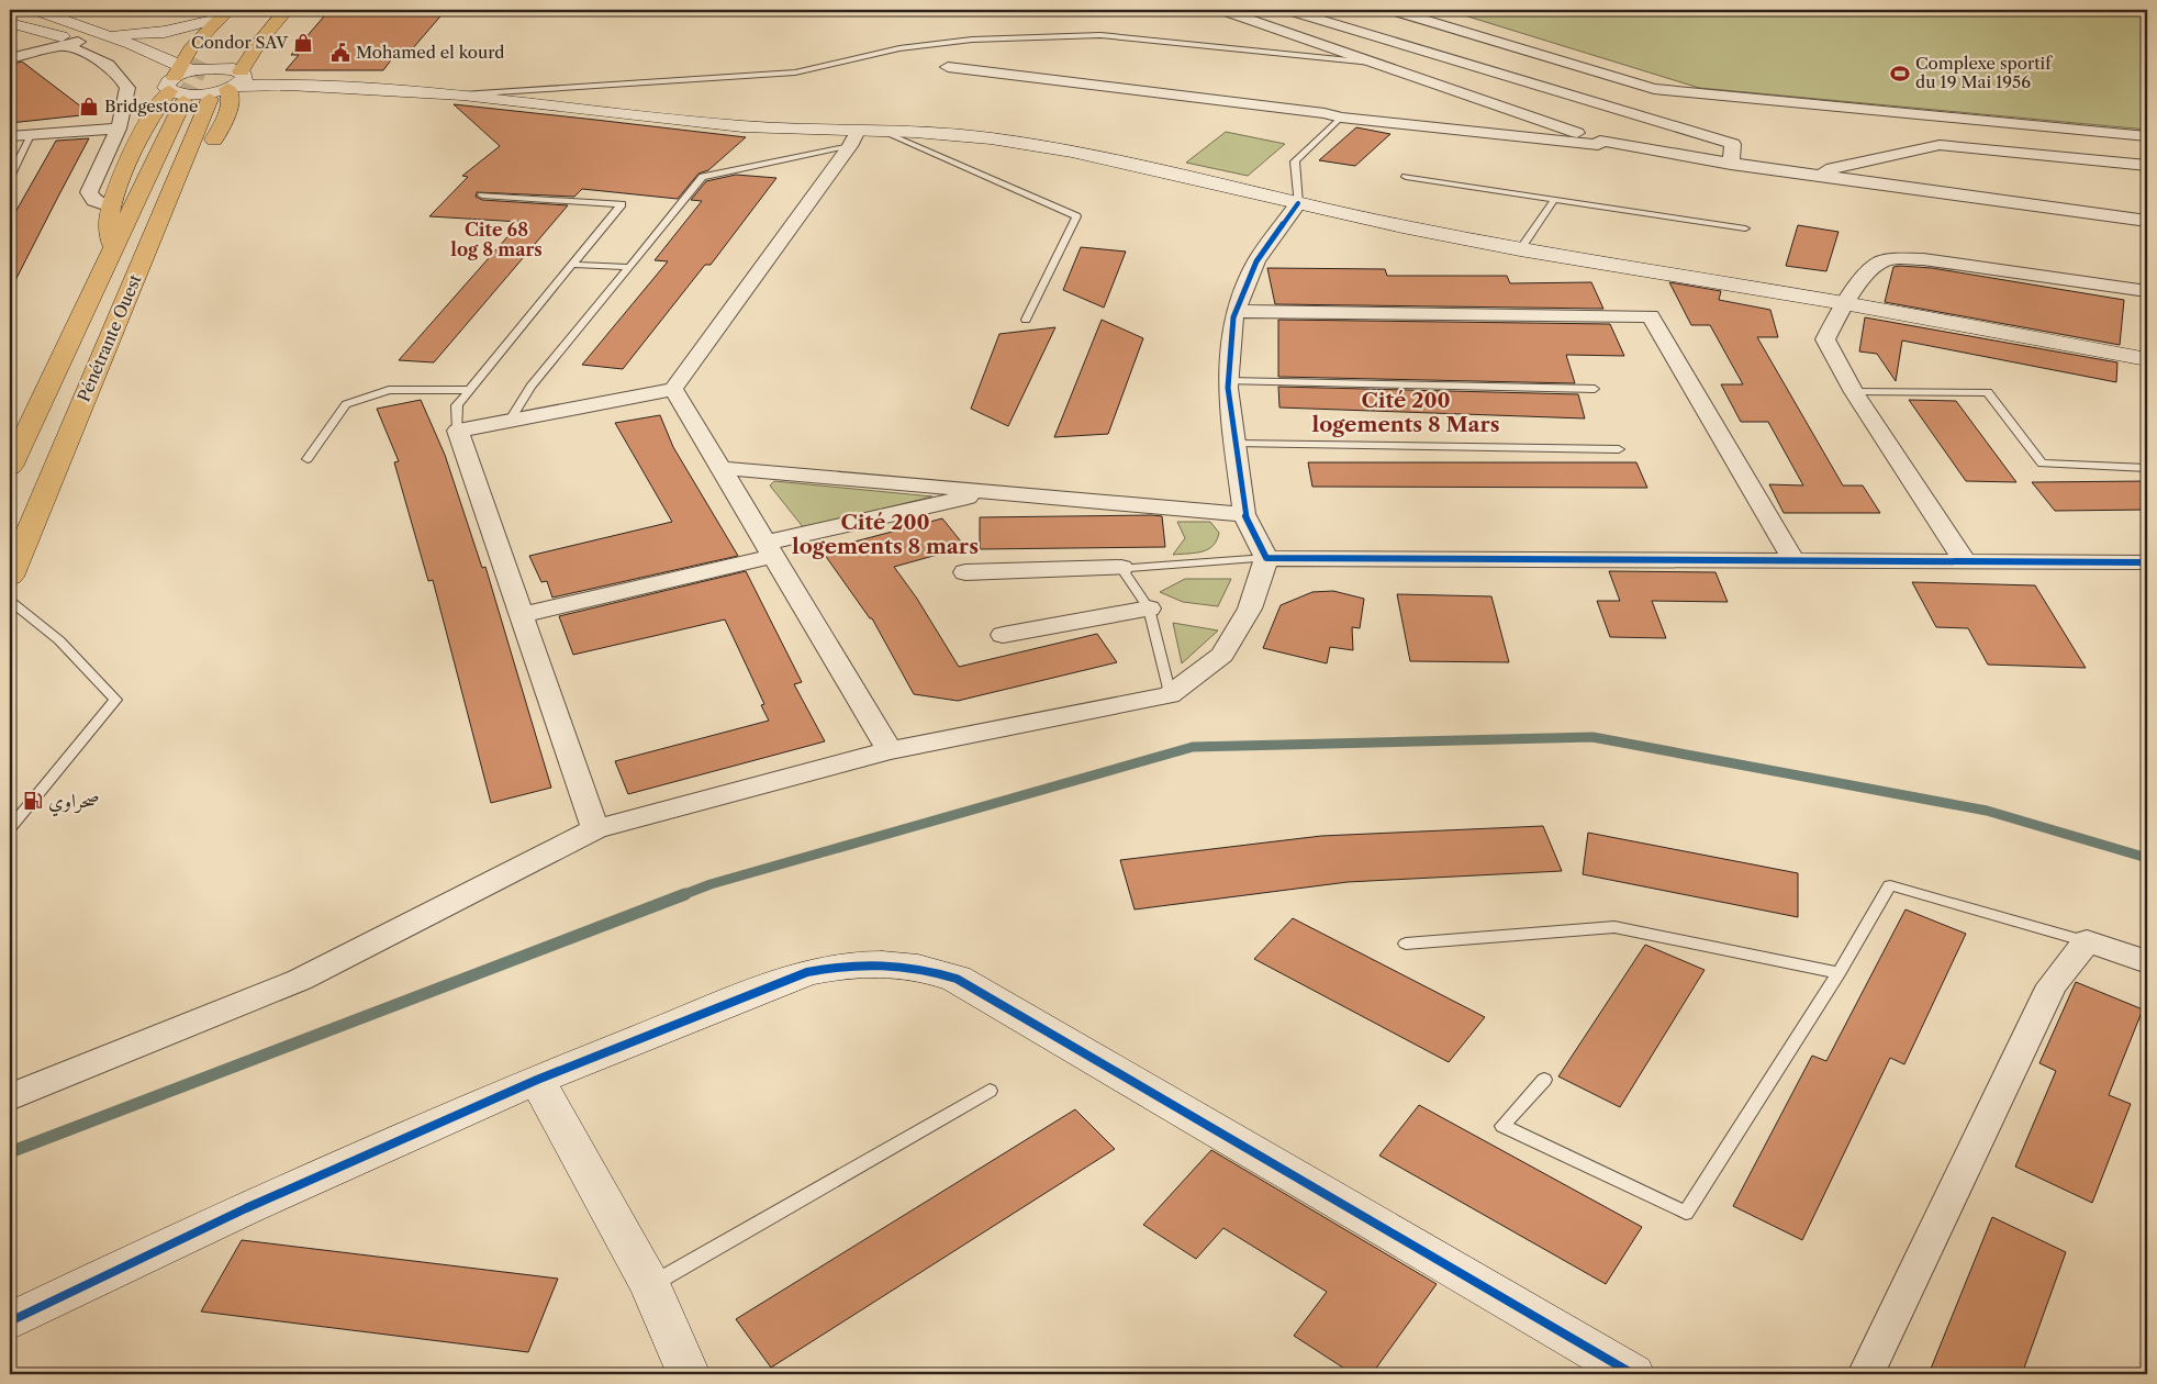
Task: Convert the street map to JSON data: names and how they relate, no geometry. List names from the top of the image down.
{
  "streets": {
    "highway": ["Pénétrante Ouest"]
  },
  "districts": ["Cite 68 log 8 mars", "Cité 200 logements 8 Mars", "Cité 200 logements 8 mars"],
  "places": {
    "shop": ["Condor SAV", "Bridgestone"],
    "public building": ["Mohamed el kourd"],
    "sports": ["Complexe sportif du 19 Mai 1956"],
    "fuel station": ["صحراوي"]
  }
}
